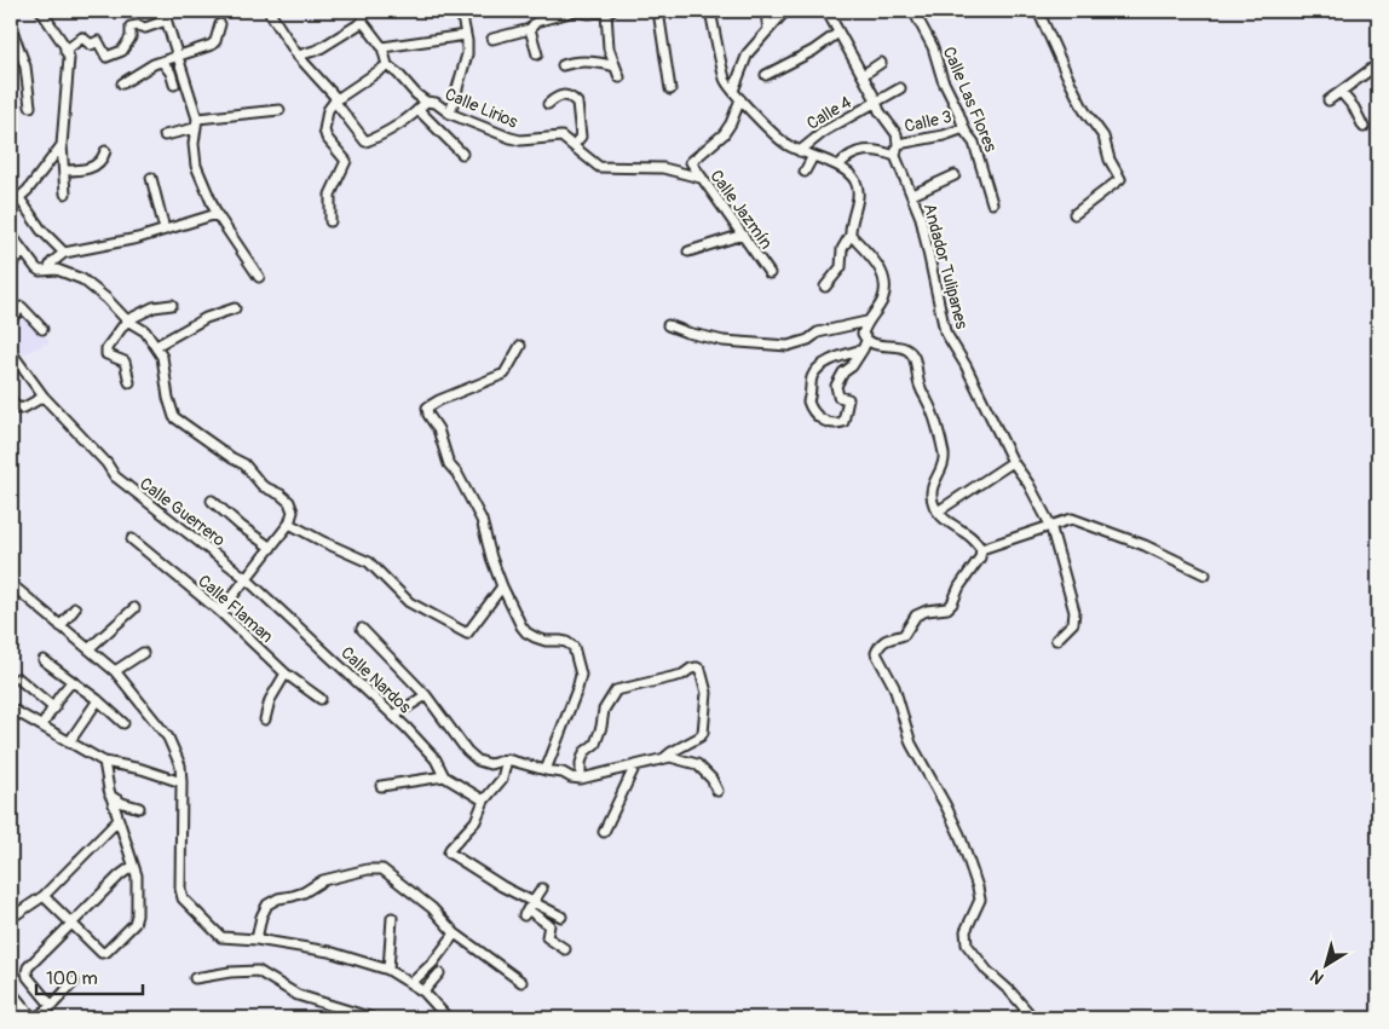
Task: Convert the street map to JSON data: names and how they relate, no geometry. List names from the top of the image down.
{
  "streets": {
    "street": [
      "Calle Las Flores",
      "Calle Lirios",
      "Calle 4",
      "Calle 3",
      "Calle Jazmín",
      "Andador Tulipanes",
      "Calle Guerrero",
      "Calle Flaman",
      "Calle Nardos"
    ]
  },
  "crossings": [
    ["Calle Las Flores", "Calle 3"],
    ["Calle Lirios", "Calle Jazmín"],
    ["Calle Guerrero", "Calle Nardos"]
  ],
  "scale_bar": "100 m",
  "north": "bottom left"
}
